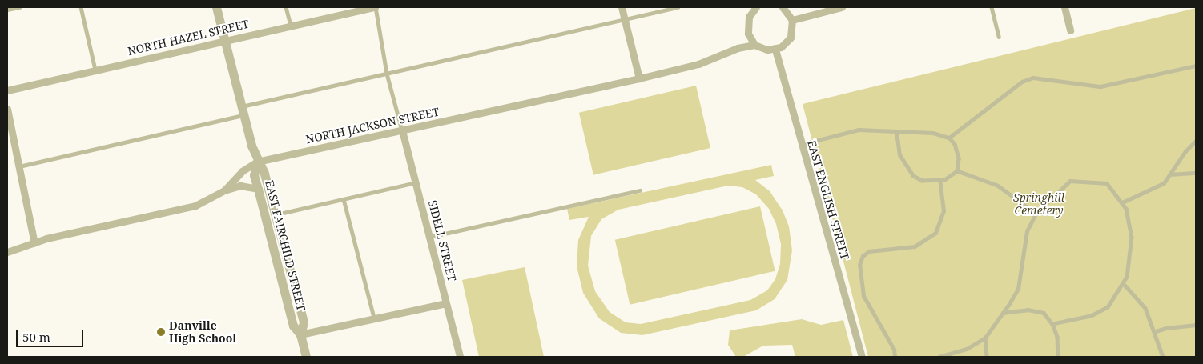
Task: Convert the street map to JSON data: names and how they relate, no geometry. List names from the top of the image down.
{
  "streets": {
    "street": [
      "NORTH HAZEL STREET",
      "NORTH JACKSON STREET",
      "EAST ENGLISH STREET",
      "SIDELL STREET",
      "EAST FAIRCHILD STREET"
    ]
  },
  "crossings": [
    ["NORTH HAZEL STREET", "EAST FAIRCHILD STREET"],
    ["NORTH JACKSON STREET", "SIDELL STREET"],
    ["NORTH JACKSON STREET", "EAST FAIRCHILD STREET"]
  ],
  "parks": ["Springhill Cemetery"],
  "places": ["Danville High School"],
  "scale_bar": "50 m"
}
